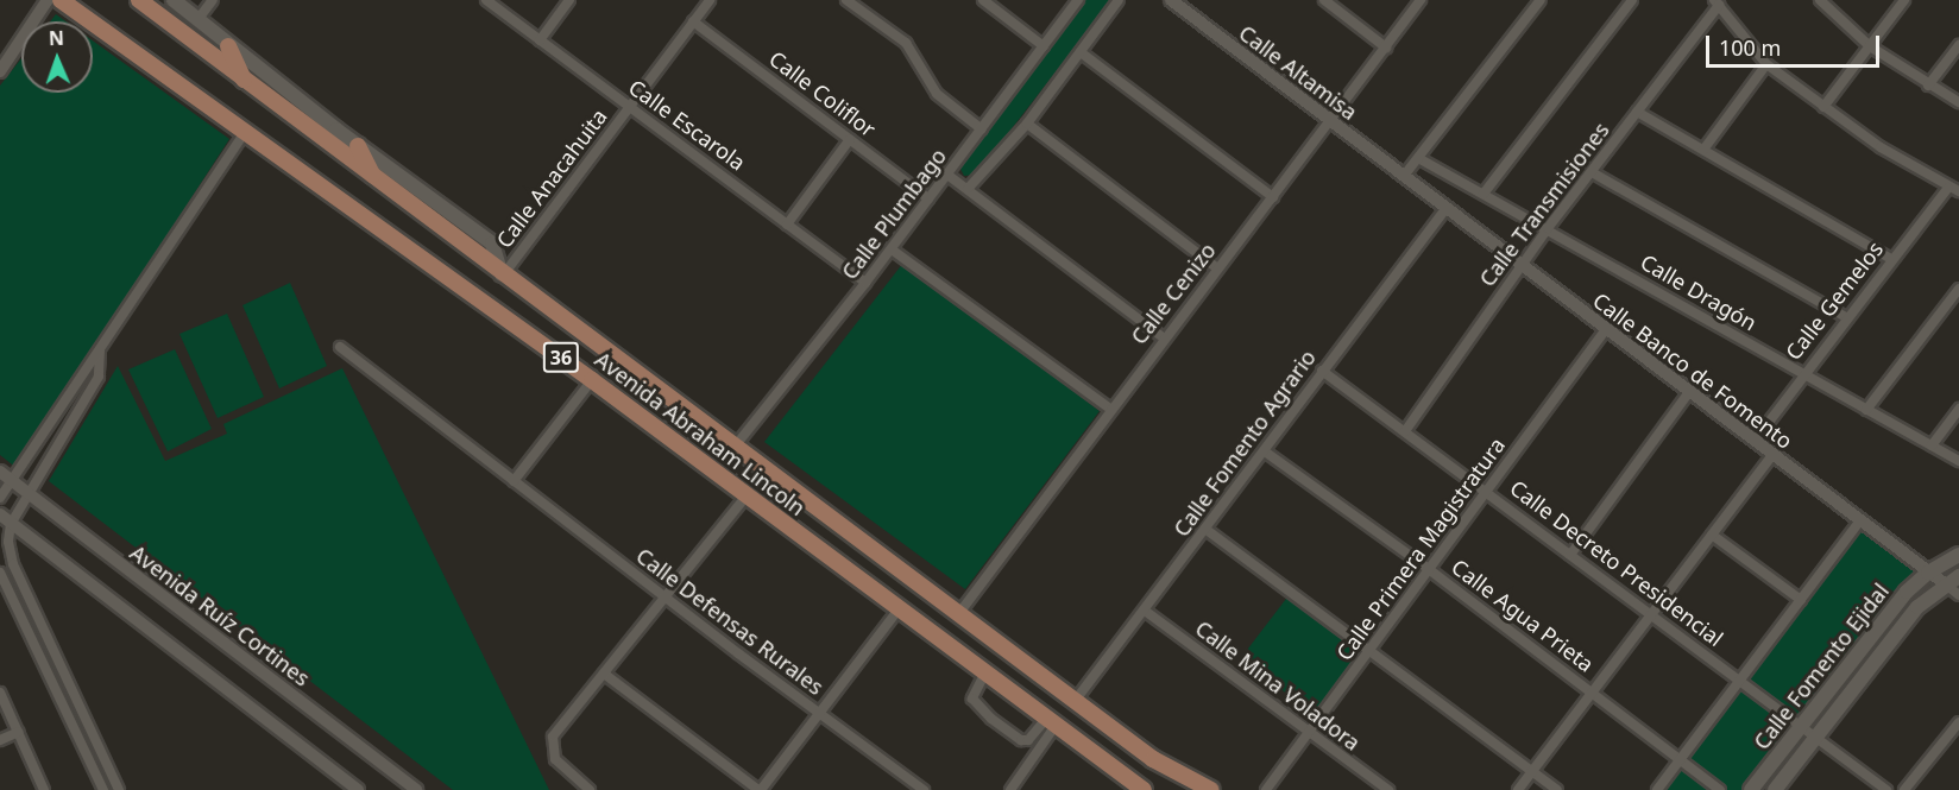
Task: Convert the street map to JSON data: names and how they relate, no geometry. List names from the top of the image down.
{
  "streets": {
    "main road": ["36", "Avenida Abraham Lincoln", "Calle Fomento Ejidal"],
    "street": [
      "Calle Altamisa",
      "Calle Coliflor",
      "Calle Escarola",
      "Calle Anacahuita",
      "Calle Transmisiones",
      "Calle Plumbago",
      "Calle Dragón",
      "Calle Cenizo",
      "Calle Gemelos",
      "Calle Banco de Fomento",
      "Calle Fomento Agrario",
      "Calle Primera Magistratura",
      "Calle Decreto Presidencial",
      "Avenida Ruíz Cortines",
      "Calle Agua Prieta",
      "Calle Defensas Rurales",
      "Calle Mina Voladora"
    ]
  },
  "crossings": [
    ["Calle Altamisa", "Calle Cenizo"],
    ["Calle Altamisa", "Calle Banco de Fomento"],
    ["Calle Coliflor", "Calle Anacahuita"],
    ["Calle Coliflor", "Calle Plumbago"],
    ["Calle Escarola", "Calle Anacahuita"],
    ["Calle Escarola", "Calle Plumbago"],
    ["Calle Anacahuita", "36"],
    ["Calle Transmisiones", "Calle Dragón"],
    ["Calle Transmisiones", "Calle Banco de Fomento"],
    ["Calle Transmisiones", "Calle Decreto Presidencial"],
    ["Calle Plumbago", "36"],
    ["Calle Dragón", "Calle Gemelos"],
    ["Calle Cenizo", "36"],
    ["Calle Gemelos", "Calle Banco de Fomento"],
    ["36", "Calle Fomento Agrario"],
    ["Calle Banco de Fomento", "Calle Fomento Agrario"],
    ["Calle Banco de Fomento", "Calle Primera Magistratura"],
    ["Calle Banco de Fomento", "Calle Fomento Ejidal"],
    ["Calle Fomento Agrario", "Calle Decreto Presidencial"],
    ["Calle Fomento Agrario", "Calle Agua Prieta"],
    ["Calle Fomento Agrario", "Calle Mina Voladora"],
    ["Calle Primera Magistratura", "Calle Decreto Presidencial"],
    ["Calle Primera Magistratura", "Calle Agua Prieta"],
    ["Calle Primera Magistratura", "Calle Mina Voladora"],
    ["Calle Decreto Presidencial", "Calle Fomento Ejidal"]
  ],
  "scale_bar": "100 m",
  "north": "top"
}
